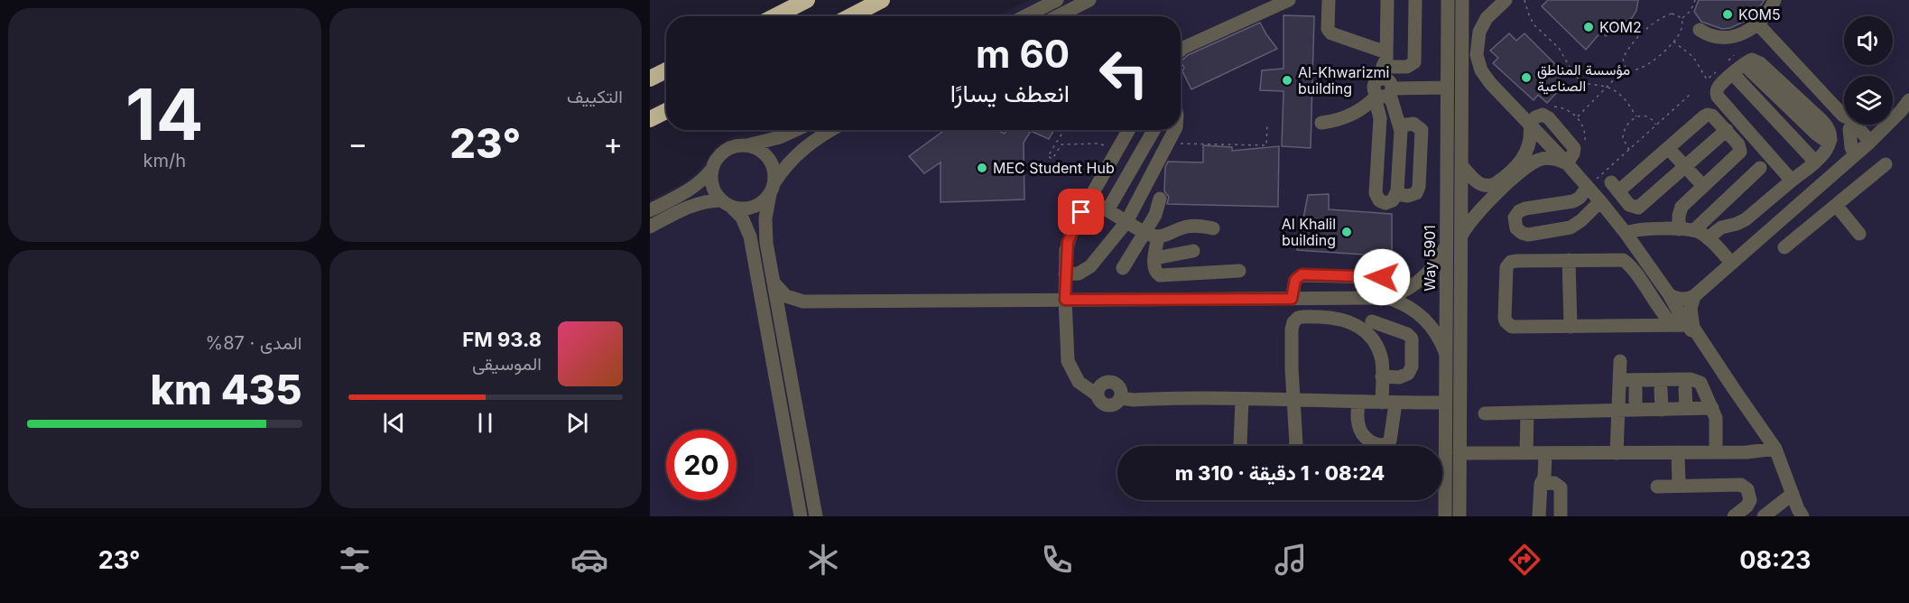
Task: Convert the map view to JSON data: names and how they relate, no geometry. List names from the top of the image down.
{
  "streets": {
    "street": ["Way 5901"]
  },
  "places": [
    "KOM5",
    "KOM2",
    "مؤسسة المناطق الصناعية",
    "Al-Khwarizmi building",
    "MEC Student Hub",
    "Al Khalil building"
  ],
  "page": {
    "tile": [
      "التكييف",
      ["14", "km/h"],
      ["المدى · 87%", "435 km"]
    ],
    "turn": ["60 m", "انعطف يسارًا"],
    "heat": ["−", "23°", "+"],
    "song": ["93.8 FM", "الموسيقى"],
    "limit": "20",
    "trip": "08:24 · 1 دقيقة · 310 m",
    "tabs": ["08:23", "23°"]
  }
}
